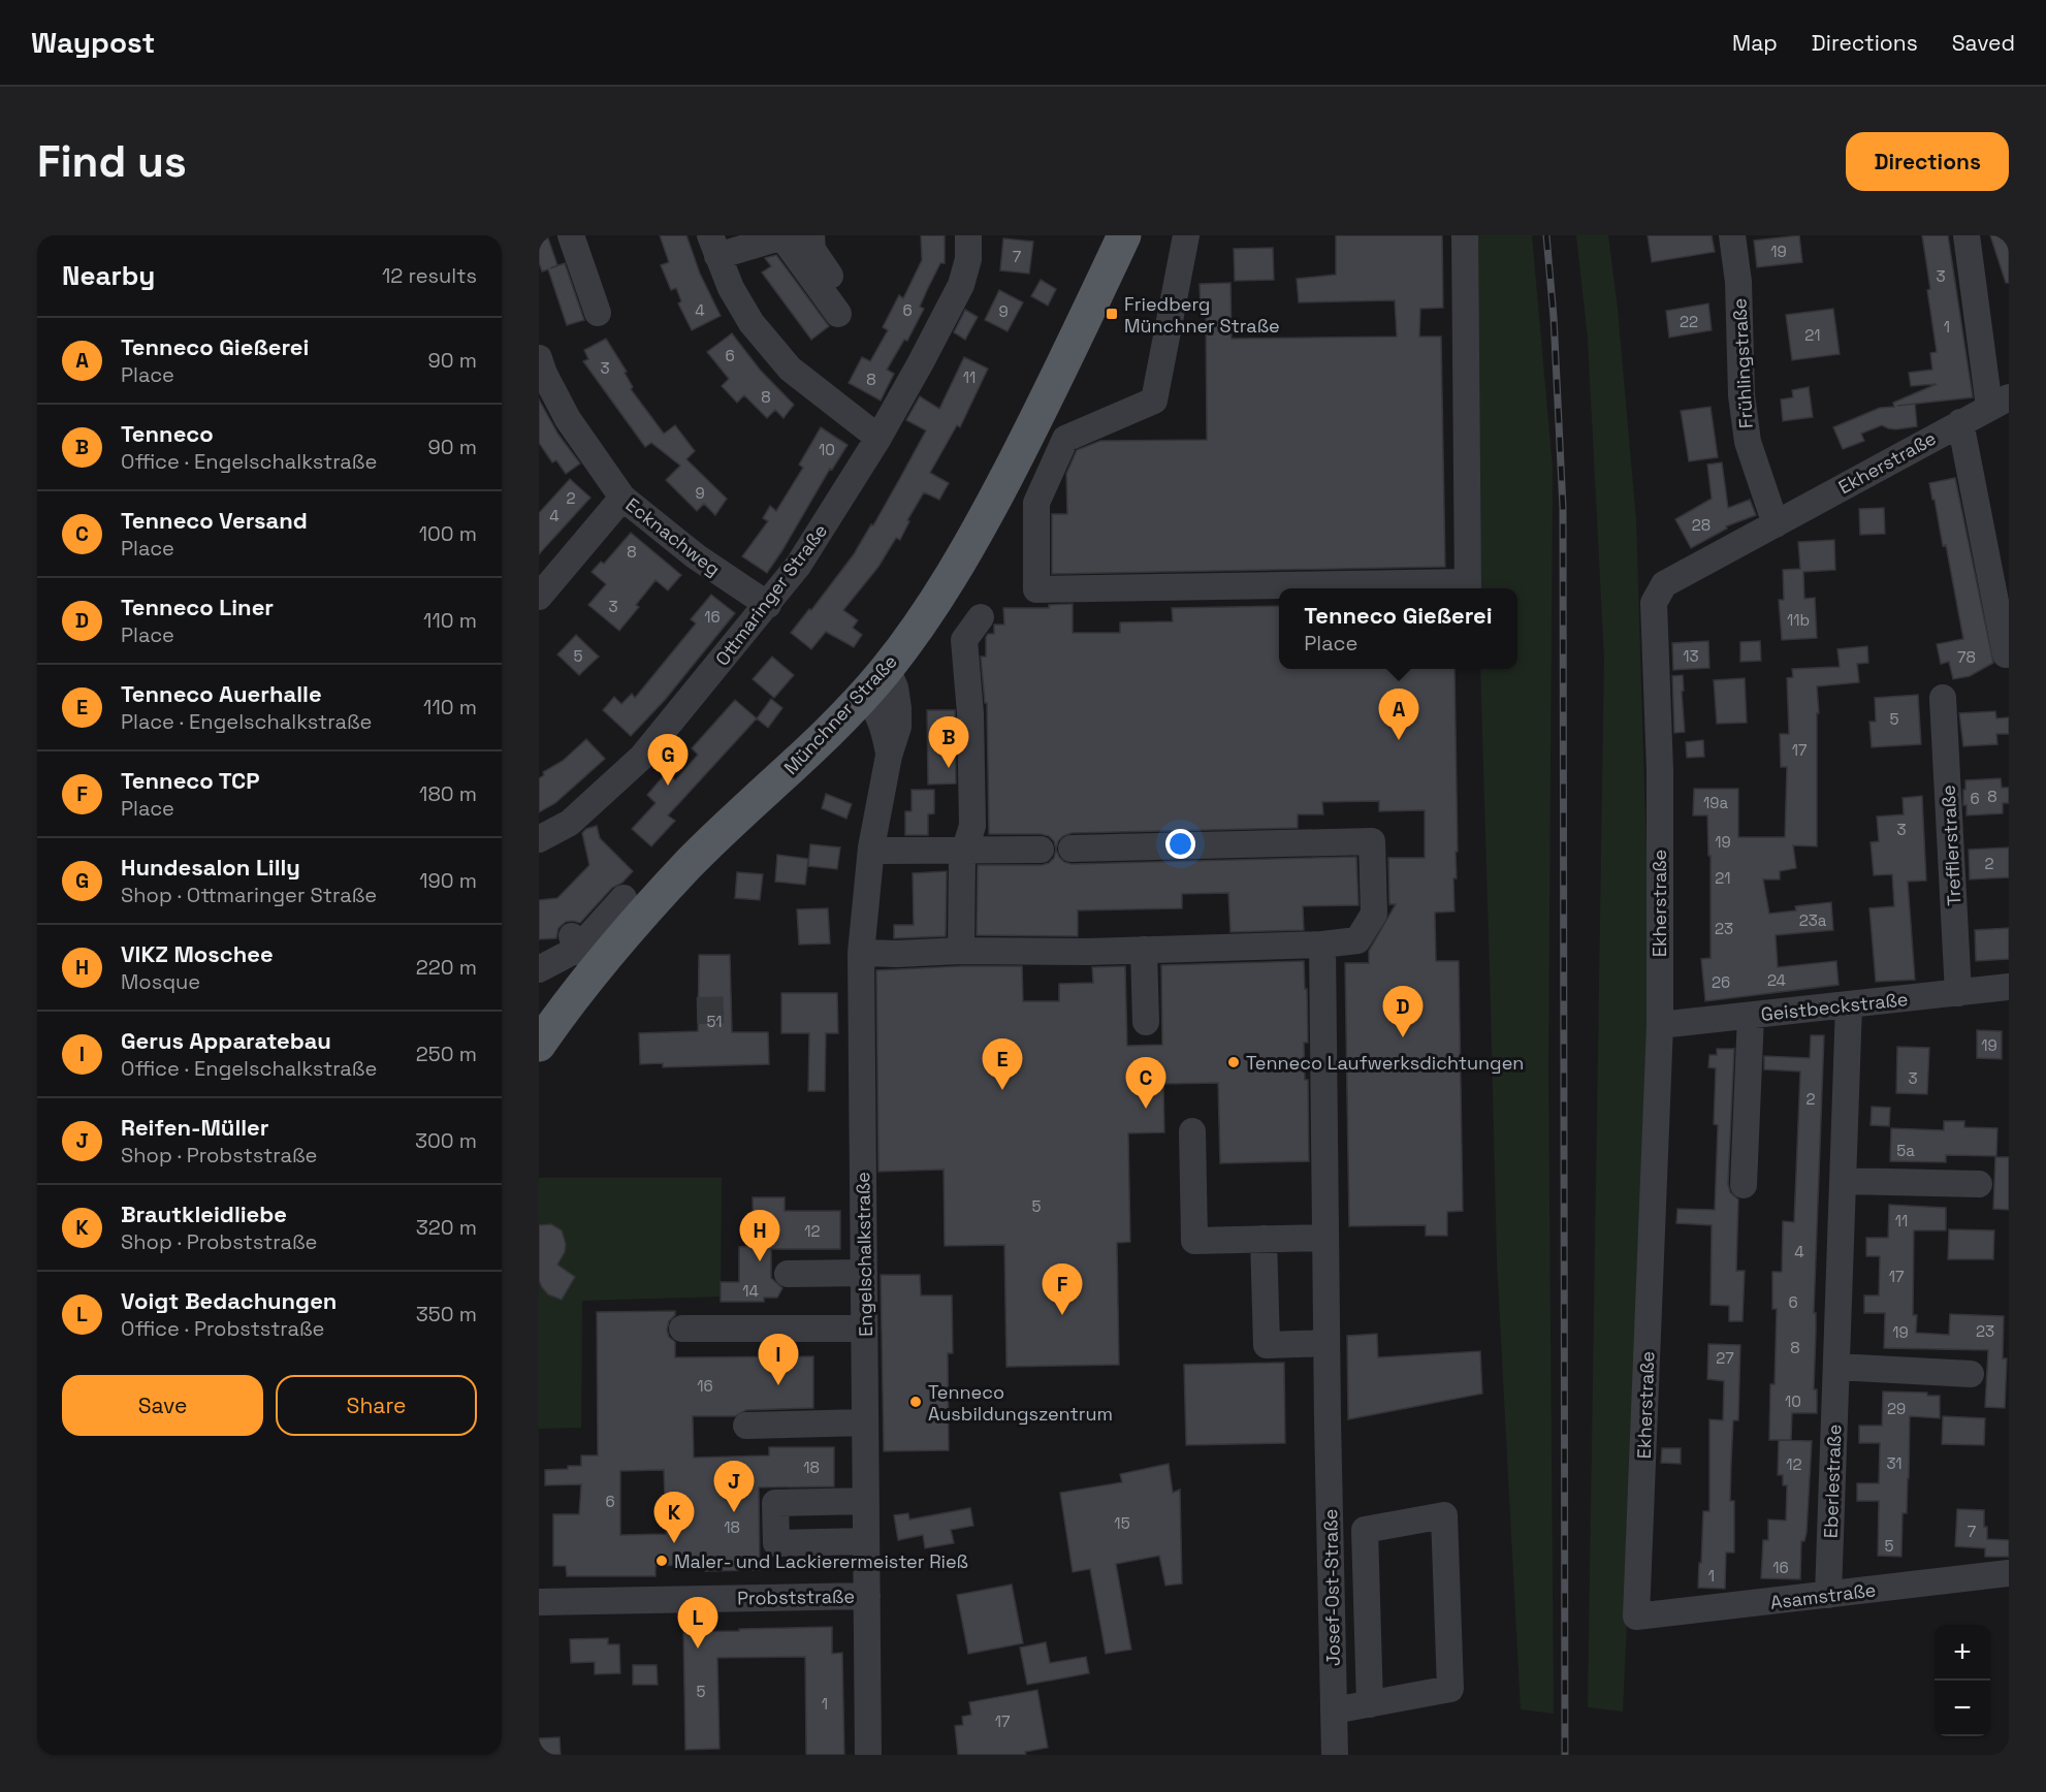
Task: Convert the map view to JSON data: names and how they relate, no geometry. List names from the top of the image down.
{
  "streets": {
    "main road": ["Münchner Straße"],
    "street": [
      "Frühlingstraße",
      "Ekherstraße",
      "Ecknachweg",
      "Ottmaringer Straße",
      "Trefflerstraße",
      "Geistbeckstraße",
      "Engelschalkstraße",
      "Eberlestraße",
      "Josef-Ost-Straße",
      "Asamstraße",
      "Probststraße"
    ]
  },
  "crossings": [
    ["Frühlingstraße", "Ekherstraße"],
    ["Ekherstraße", "Geistbeckstraße"],
    ["Ekherstraße", "Asamstraße"],
    ["Ecknachweg", "Ottmaringer Straße"],
    ["Münchner Straße", "Engelschalkstraße"],
    ["Trefflerstraße", "Geistbeckstraße"],
    ["Geistbeckstraße", "Eberlestraße"],
    ["Engelschalkstraße", "Probststraße"],
    ["Eberlestraße", "Asamstraße"]
  ],
  "places": {
    "transit": ["Friedberg Münchner Straße"],
    "other": ["Tenneco Laufwerksdichtungen", "Tenneco Ausbildungszentrum", "Maler- und Lackierermeister Rieß"]
  },
  "house_numbers": [
    "19",
    "7",
    "3",
    "4",
    "6",
    "9",
    "22",
    "1",
    "21",
    "6",
    "3",
    "11",
    "8",
    "8",
    "10",
    "9",
    "2",
    "4",
    "28",
    "8",
    "3",
    "16",
    "11b",
    "5",
    "13",
    "78",
    "5",
    "17",
    "8",
    "6",
    "19a",
    "3",
    "19",
    "2",
    "21",
    "23a",
    "23",
    "24",
    "26",
    "51",
    "19",
    "3",
    "2",
    "5a",
    "5",
    "11",
    "12",
    "4",
    "17",
    "14",
    "6",
    "23",
    "19",
    "8",
    "27",
    "16",
    "10",
    "29",
    "31",
    "12",
    "18",
    "6",
    "15",
    "18",
    "7",
    "5",
    "16",
    "1",
    "5",
    "1",
    "17"
  ],
  "page": {
    "header": "Waypost",
    "nav": ["Map", "Directions", "Saved"],
    "buttons": [
      "Directions",
      ["Save", "Share"]
    ],
    "title": "Find us",
    "heading": ["Nearby", "12 results"],
    "list": [
      {
        "mark": "A",
        "name": "Tenneco Gießerei",
        "note": "Place",
        "value": "90 m"
      },
      {
        "mark": "B",
        "name": "Tenneco",
        "note": "Office · Engelschalkstraße",
        "value": "90 m"
      },
      {
        "mark": "C",
        "name": "Tenneco Versand",
        "note": "Place",
        "value": "100 m"
      },
      {
        "mark": "D",
        "name": "Tenneco Liner",
        "note": "Place",
        "value": "110 m"
      },
      {
        "mark": "E",
        "name": "Tenneco Auerhalle",
        "note": "Place · Engelschalkstraße",
        "value": "110 m"
      },
      {
        "mark": "F",
        "name": "Tenneco TCP",
        "note": "Place",
        "value": "180 m"
      },
      {
        "mark": "G",
        "name": "Hundesalon Lilly",
        "note": "Shop · Ottmaringer Straße",
        "value": "190 m"
      },
      {
        "mark": "H",
        "name": "VIKZ Moschee",
        "note": "Mosque",
        "value": "220 m"
      },
      {
        "mark": "I",
        "name": "Gerus Apparatebau",
        "note": "Office · Engelschalkstraße",
        "value": "250 m"
      },
      {
        "mark": "J",
        "name": "Reifen-Müller",
        "note": "Shop · Probststraße",
        "value": "300 m"
      },
      {
        "mark": "K",
        "name": "Brautkleidliebe",
        "note": "Shop · Probststraße",
        "value": "320 m"
      },
      {
        "mark": "L",
        "name": "Voigt Bedachungen",
        "note": "Office · Probststraße",
        "value": "350 m"
      }
    ],
    "popup": ["Tenneco Gießerei", "Place"],
    "pins": [
      "A",
      "B",
      "G",
      "D",
      "E",
      "C",
      "H",
      "F",
      "I",
      "J",
      "K",
      "L"
    ],
    "map_buttons": ["+", "−"]
  }
}
